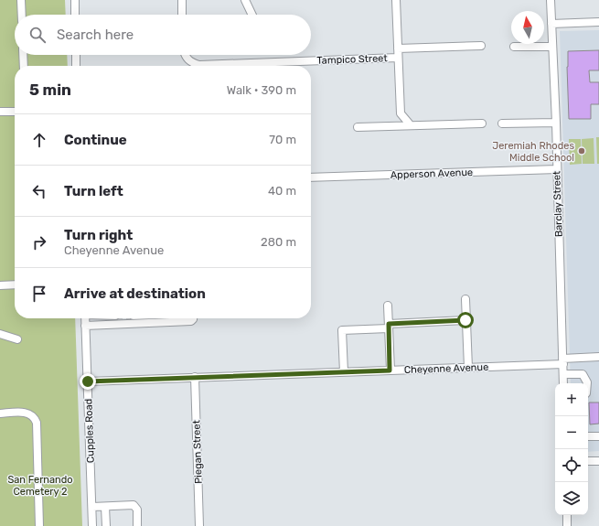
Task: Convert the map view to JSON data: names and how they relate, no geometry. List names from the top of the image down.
{
  "streets": {
    "street": [
      "Tampico Street",
      "Apperson Avenue",
      "Barclay Street",
      "Cheyenne Avenue",
      "Cupples Road",
      "Piegan Street"
    ]
  },
  "crossings": [
    ["Apperson Avenue", "Barclay Street"],
    ["Barclay Street", "Cheyenne Avenue"],
    ["Cheyenne Avenue", "Cupples Road"],
    ["Cheyenne Avenue", "Piegan Street"]
  ],
  "parks": ["San Fernando Cemetery 2"],
  "places": ["Jeremiah Rhodes Middle School"],
  "north": "top",
  "page": {
    "search": "Search here",
    "heading": ["5 min", "Walk · 390 m"],
    "list": [
      ["Continue", "70 m"],
      ["Turn left", "40 m"],
      ["Turn right", "Cheyenne Avenue", "280 m"],
      "Arrive at destination"
    ],
    "map_buttons": ["+", "−"]
  }
}
